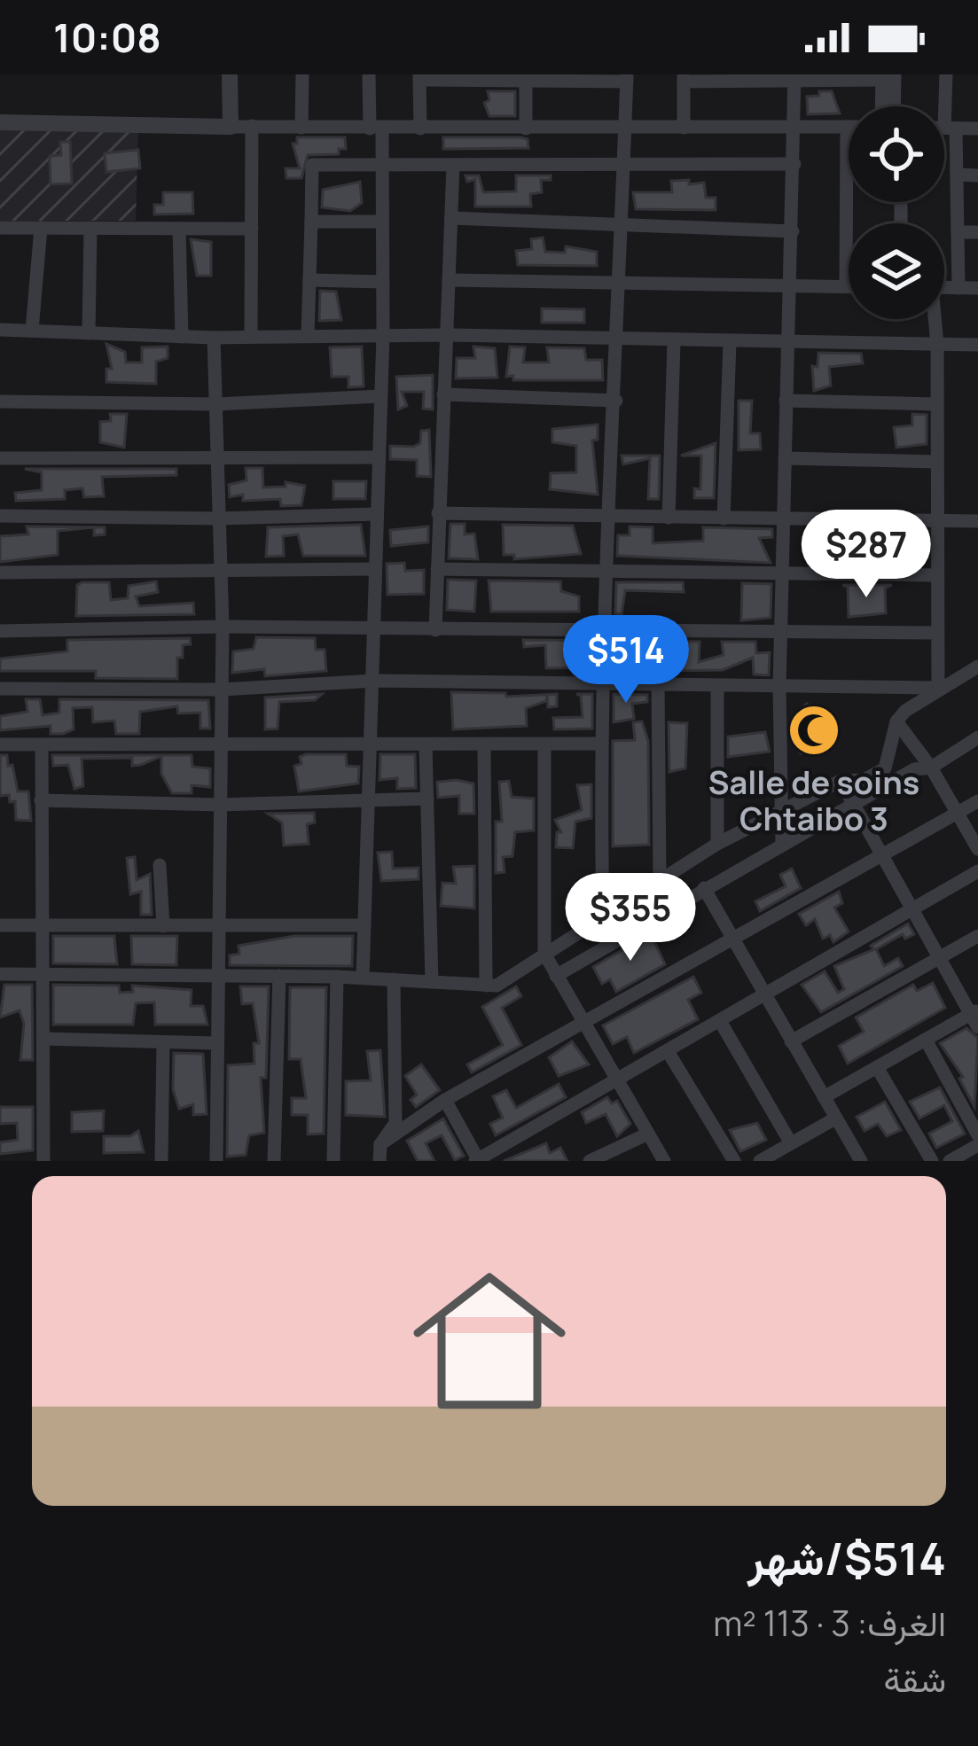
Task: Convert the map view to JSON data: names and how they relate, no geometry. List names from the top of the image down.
{
  "places": {
    "mosque": ["Salle de soins Chtaibo 3"]
  },
  "page": {
    "status": "10:08",
    "price": ["$287", "$514", "$355"],
    "list": [
      {
        "name": "$514/شهر",
        "note": "الغرف: 3 · 113 m² · شقة"
      }
    ]
  }
}
